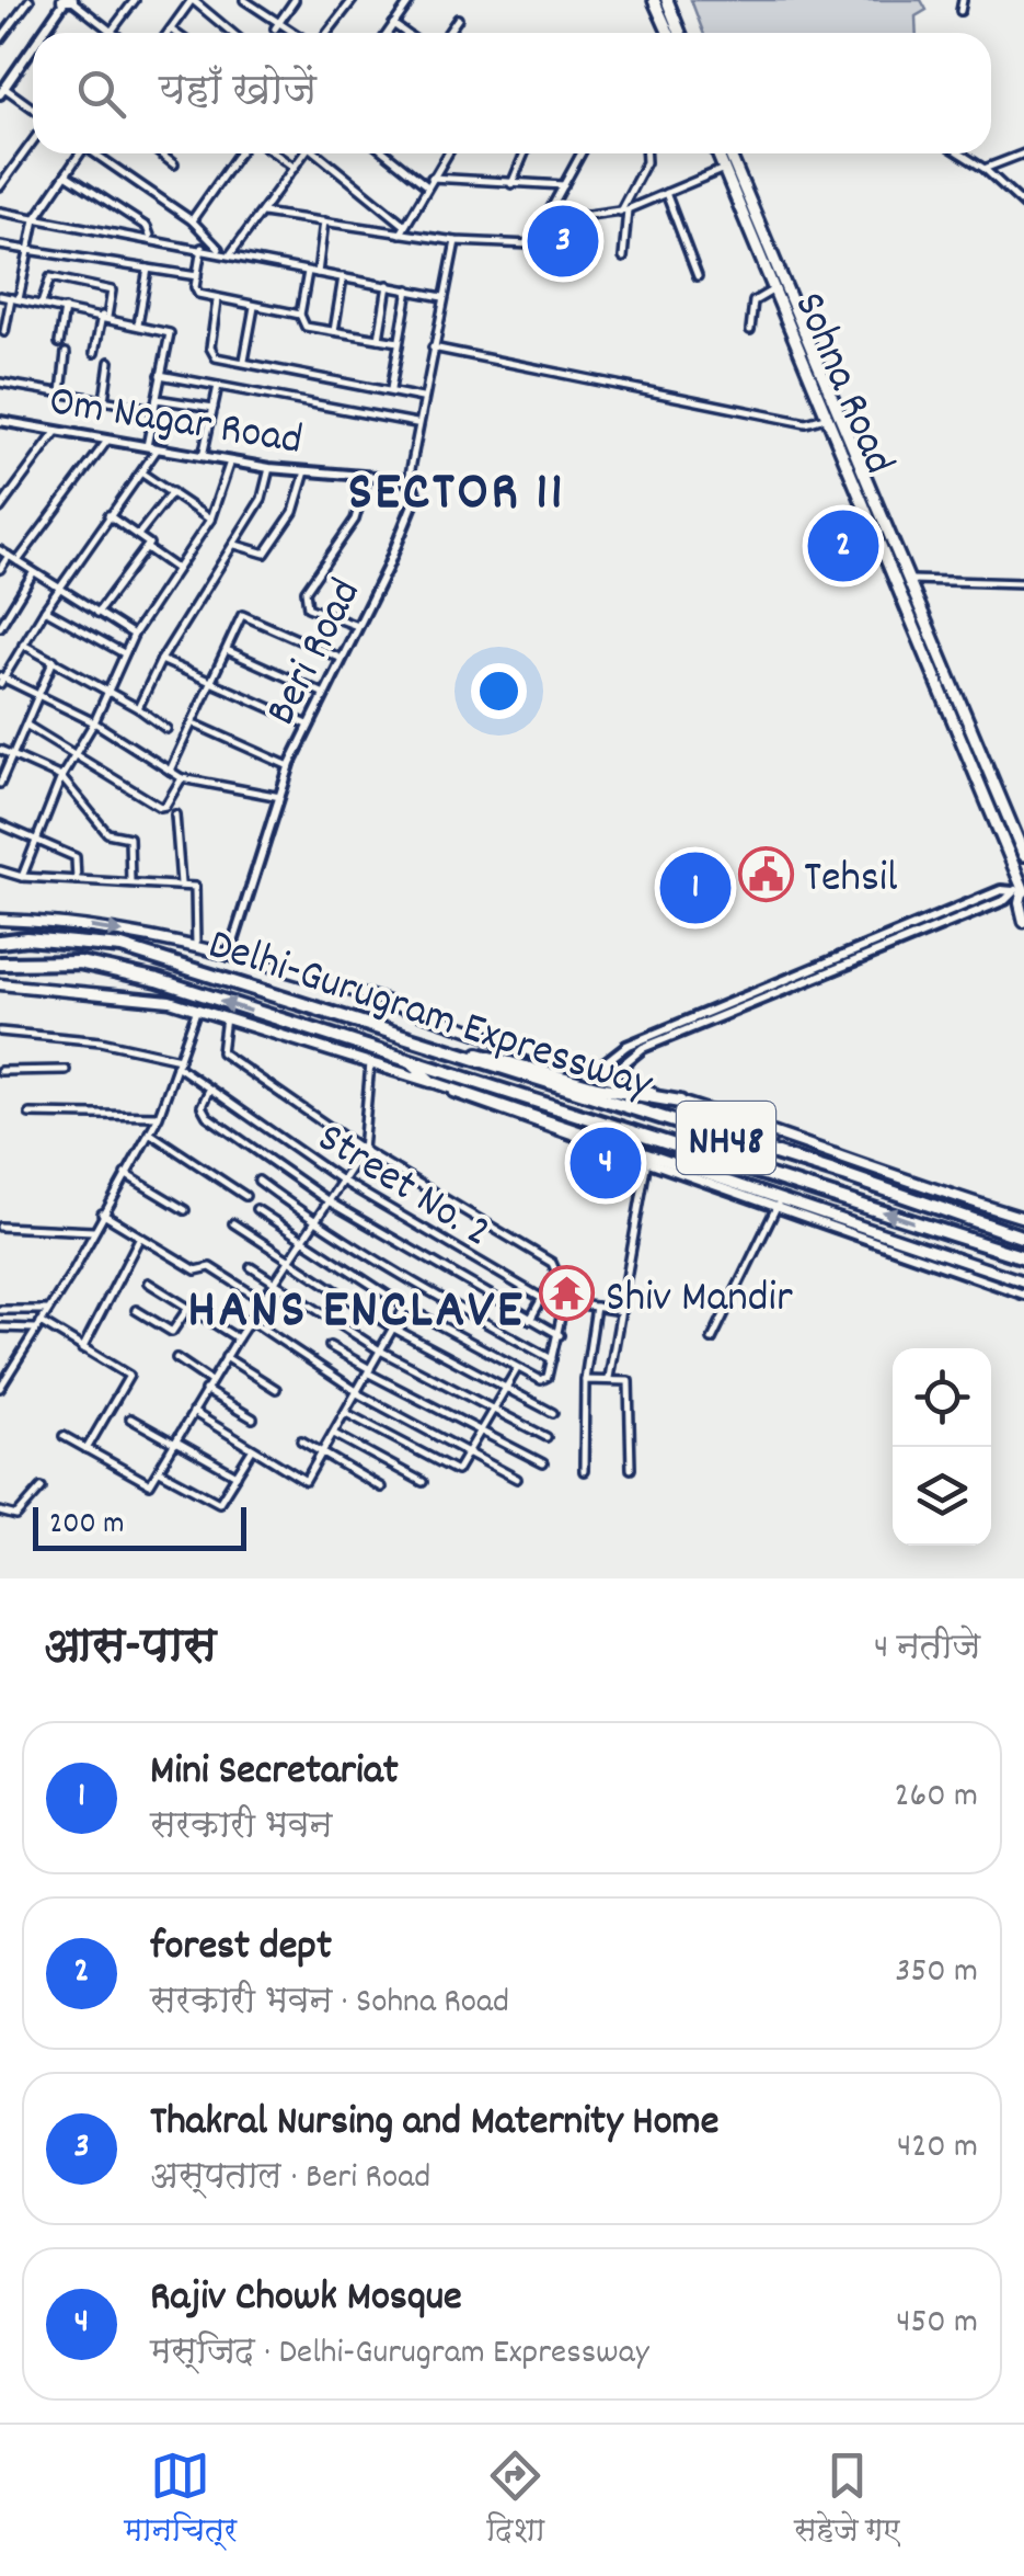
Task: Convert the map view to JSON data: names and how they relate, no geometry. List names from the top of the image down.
{
  "streets": {
    "highway": ["Delhi-Gurugram Expressway", "NH48"],
    "main road": ["Sohna Road"],
    "street": ["Om Nagar Road", "Beri Road", "Street No. 2"]
  },
  "crossings": [
    ["Om Nagar Road", "Beri Road"]
  ],
  "districts": ["SECTOR 11", "HANS ENCLAVE"],
  "places": {
    "public building": ["Tehsil"],
    "temple": ["Shiv Mandir"]
  },
  "scale_bar": "200 m",
  "page": {
    "search": "यहाँ खोजें",
    "pins": [
      "3",
      "2",
      "1",
      "4"
    ],
    "scale": "200 m",
    "heading": ["आस-पास", "4 नतीजे"],
    "list": [
      {
        "mark": "1",
        "name": "Mini Secretariat",
        "note": "सरकारी भवन",
        "value": "260 m"
      },
      {
        "mark": "2",
        "name": "forest dept",
        "note": "सरकारी भवन · Sohna Road",
        "value": "350 m"
      },
      {
        "mark": "3",
        "name": "Thakral Nursing and Maternity Home",
        "note": "अस्पताल · Beri Road",
        "value": "420 m"
      },
      {
        "mark": "4",
        "name": "Rajiv Chowk Mosque",
        "note": "मस्जिद · Delhi-Gurugram Expressway",
        "value": "450 m"
      }
    ],
    "nav": ["मानचित्र", "दिशा", "सहेजे गए"]
  }
}
